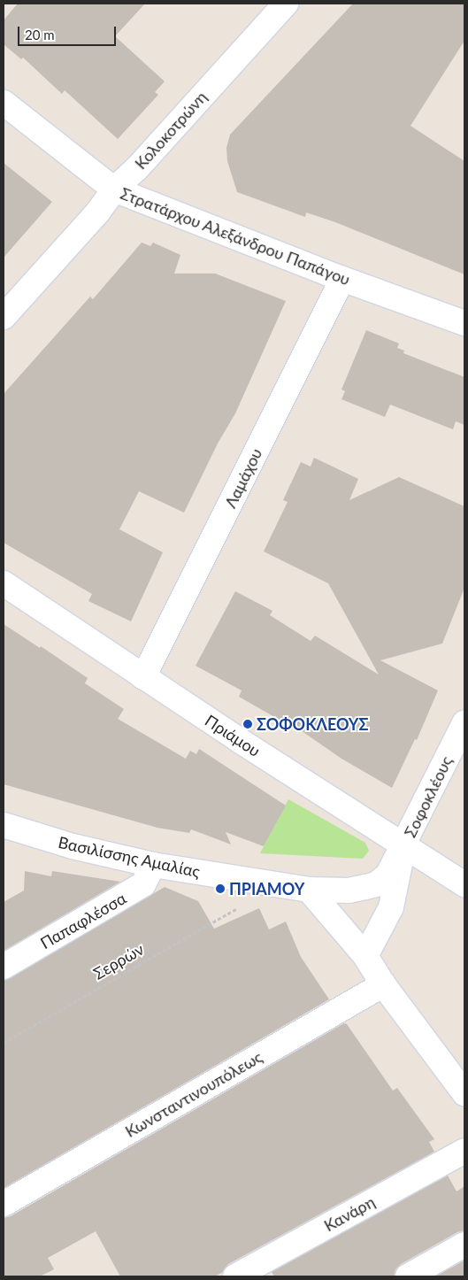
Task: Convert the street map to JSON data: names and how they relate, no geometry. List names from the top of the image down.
{
  "streets": {
    "street": [
      "Κολοκοτρώνη",
      "Στρατάρχου Αλεξάνδρου Παπάγου",
      "Λαμάχου",
      "Πριάμου",
      "Σοφοκλέους",
      "Βασιλίσσης Αμαλίας",
      "Παπαφλέσσα",
      "Κωνσταντινουπόλεως",
      "Κανάρη"
    ],
    "path": ["Σερρών"]
  },
  "crossings": [
    ["Κολοκοτρώνη", "Στρατάρχου Αλεξάνδρου Παπάγου"],
    ["Στρατάρχου Αλεξάνδρου Παπάγου", "Λαμάχου"],
    ["Λαμάχου", "Πριάμου"],
    ["Πριάμου", "Σοφοκλέους"],
    ["Πριάμου", "Βασιλίσσης Αμαλίας"],
    ["Σοφοκλέους", "Βασιλίσσης Αμαλίας"],
    ["Βασιλίσσης Αμαλίας", "Παπαφλέσσα"]
  ],
  "places": ["ΣΟΦΟΚΛΕΟΥΣ", "ΠΡΙΑΜΟΥ"],
  "scale_bar": "20 m"
}
